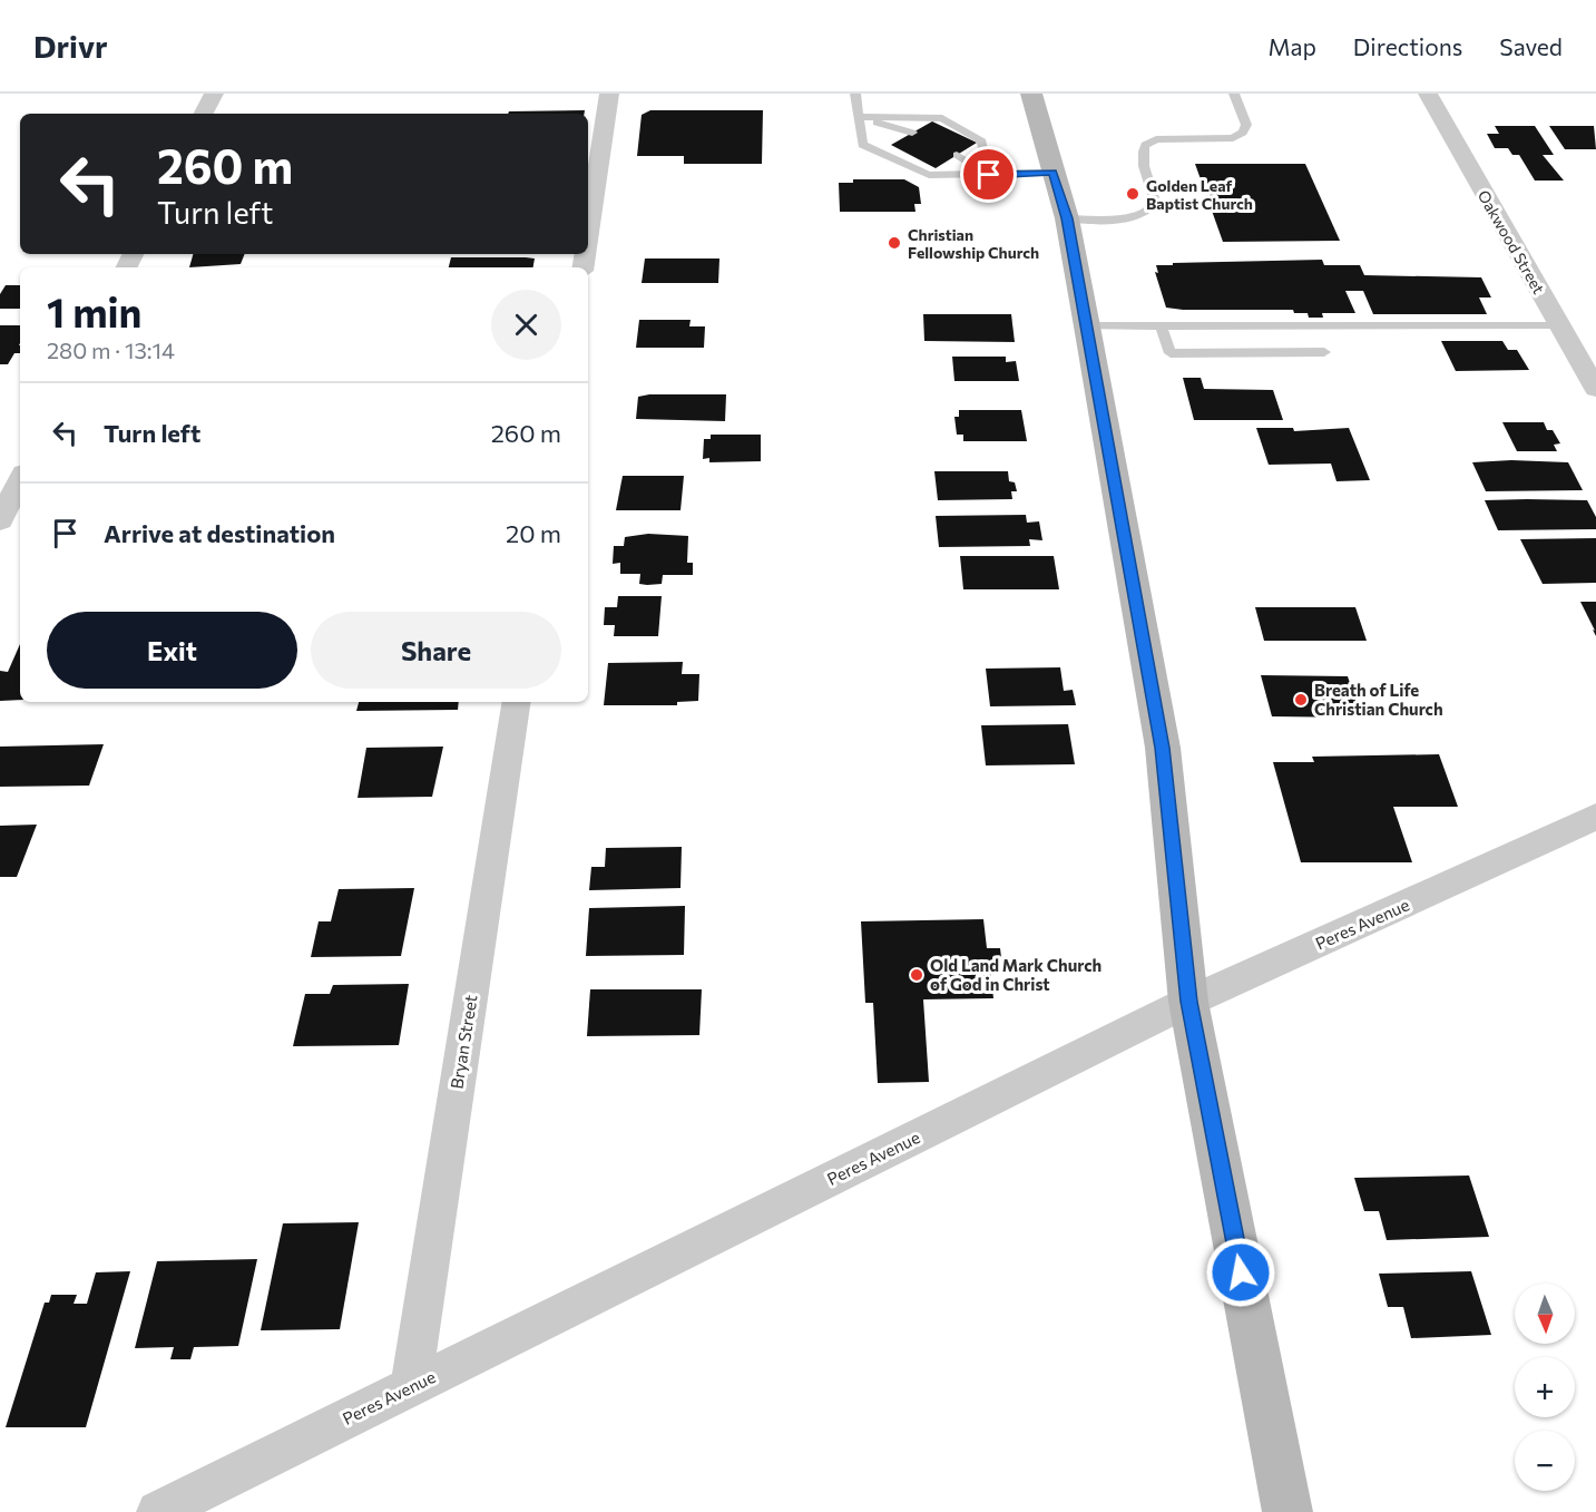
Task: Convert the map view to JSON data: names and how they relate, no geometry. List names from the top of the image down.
{
  "streets": {
    "street": ["Oakwood Street", "Peres Avenue", "Bryan Street"]
  },
  "crossings": [
    ["Peres Avenue", "Bryan Street"]
  ],
  "places": [
    "Golden Leaf Baptist Church",
    "Christian Fellowship Church",
    "Breath of Life Christian Church",
    "Old Land Mark Church of God in Christ"
  ],
  "north": "bottom",
  "page": {
    "header": "Drivr",
    "nav": ["Map", "Directions", "Saved"],
    "turn": ["260 m", "Turn left"],
    "heading": ["1 min", "280 m · 13:14"],
    "list": [
      {
        "name": "Turn left",
        "value": "260 m"
      },
      {
        "name": "Arrive at destination",
        "value": "20 m"
      }
    ],
    "buttons": ["Exit", "Share"],
    "map_buttons": ["+", "−"]
  }
}
